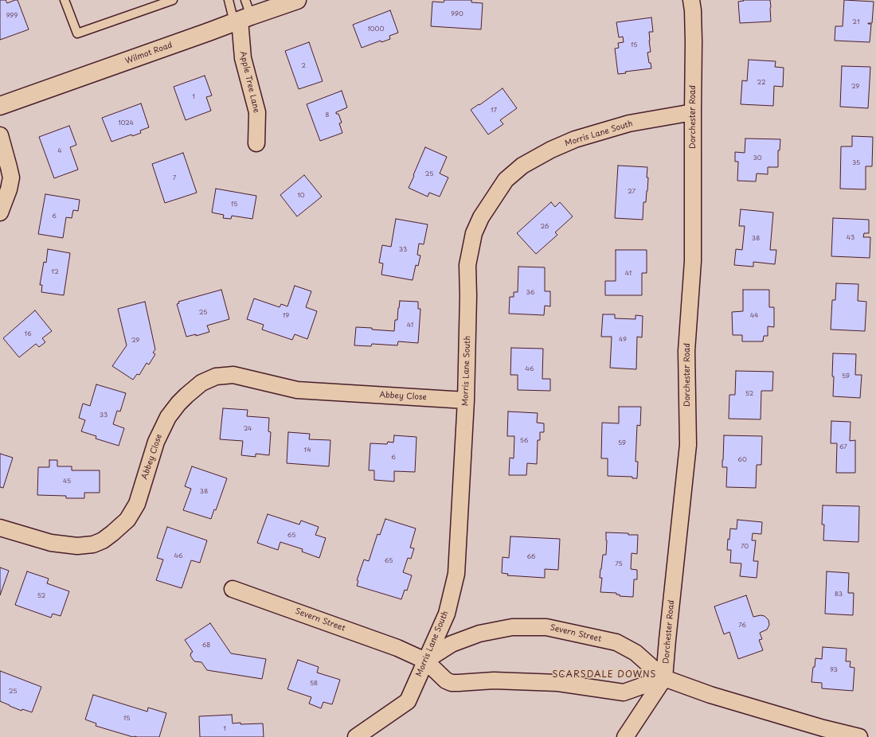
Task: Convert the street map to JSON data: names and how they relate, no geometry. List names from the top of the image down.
{
  "streets": {
    "street": [
      "Wilmot Road",
      "Apple Tree Lane",
      "Dorchester Road",
      "Morris Lane South",
      "Abbey Close",
      "Severn Street"
    ]
  },
  "crossings": [
    ["Wilmot Road", "Apple Tree Lane"],
    ["Dorchester Road", "Morris Lane South"],
    ["Dorchester Road", "Severn Street"],
    ["Morris Lane South", "Abbey Close"],
    ["Morris Lane South", "Severn Street"]
  ],
  "districts": ["SCARSDALE DOWNS"],
  "house_numbers": [
    "990",
    "999",
    "21",
    "1000",
    "15",
    "2",
    "22",
    "29",
    "1",
    "17",
    "8",
    "1024",
    "4",
    "30",
    "35",
    "25",
    "7",
    "27",
    "10",
    "15",
    "6",
    "26",
    "43",
    "38",
    "33",
    "12",
    "41",
    "36",
    "25",
    "19",
    "44",
    "41",
    "16",
    "49",
    "29",
    "46",
    "59",
    "52",
    "33",
    "24",
    "56",
    "59",
    "67",
    "14",
    "6",
    "60",
    "45",
    "38",
    "65",
    "70",
    "46",
    "66",
    "65",
    "75",
    "83",
    "52",
    "76",
    "68",
    "93",
    "58",
    "25",
    "15",
    "1"
  ]
}
